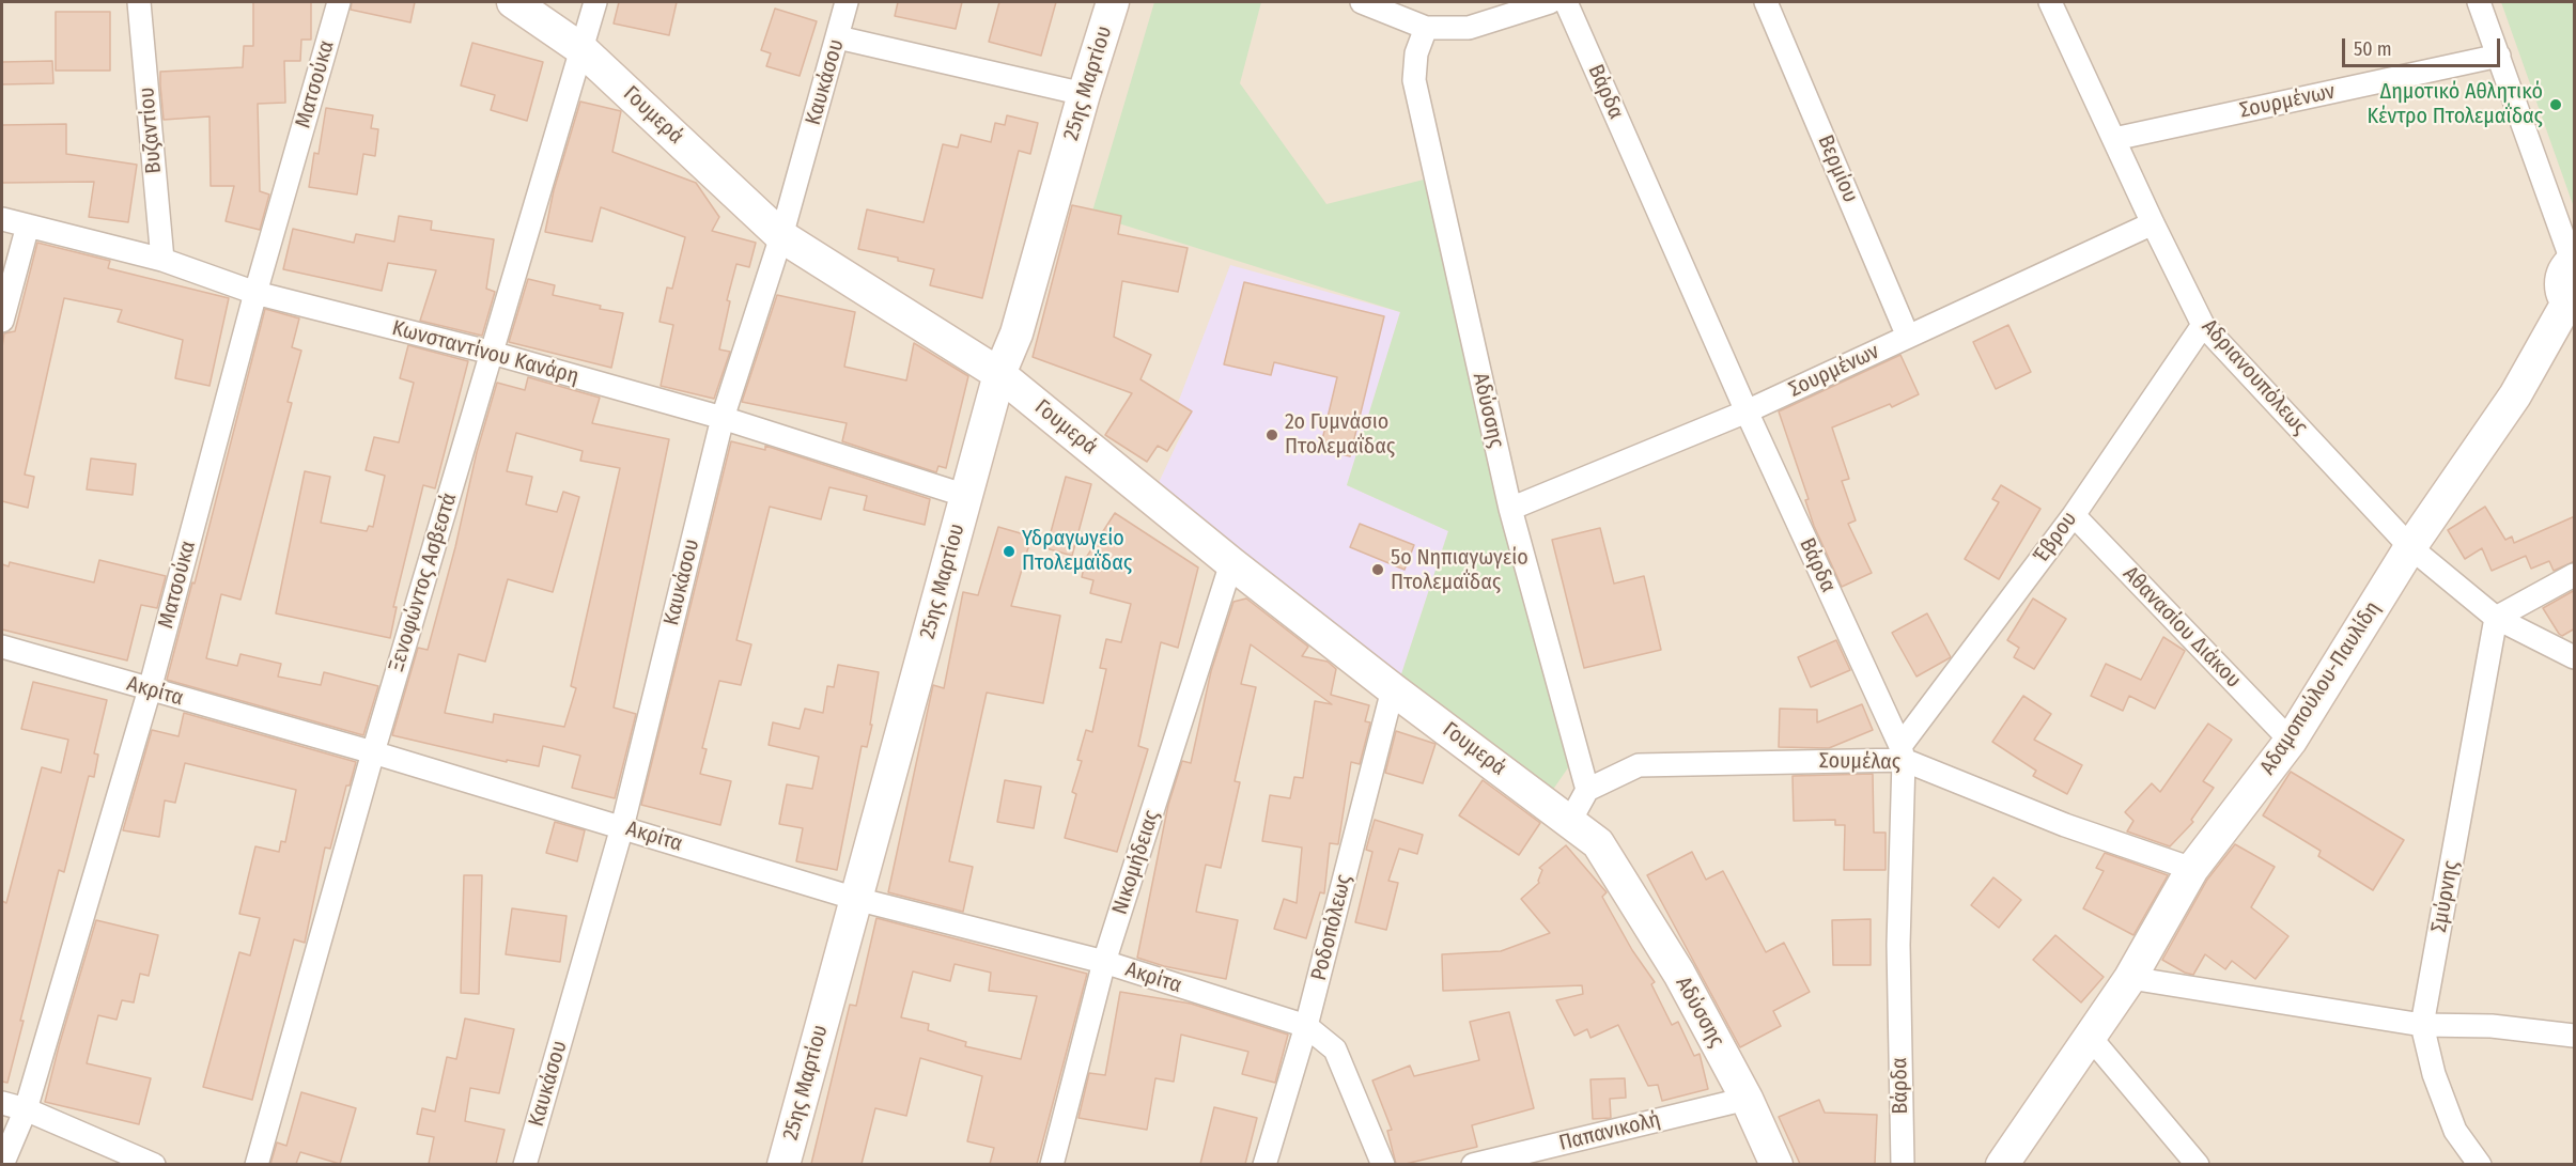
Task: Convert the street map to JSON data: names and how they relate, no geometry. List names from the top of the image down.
{
  "streets": {
    "street": [
      "Καυκάσου",
      "25ης Μαρτίου",
      "Ματσούκα",
      "Βάρδα",
      "Σουρμένων",
      "Γουμερά",
      "Βυζαντίου",
      "Βερμίου",
      "Κωνσταντίνου Κανάρη",
      "Αδριανουπόλεως",
      "Αδύσσης",
      "Έβρου",
      "Ξενοφώντος Ασβεστά",
      "Αθανασίου Διάκου",
      "Αδαμοπούλου-Παυλίδη",
      "Ακρίτα",
      "Σουμέλας",
      "Νικομήδειας",
      "Σμύρνης",
      "Ροδοπόλεως",
      "Παπανικολή"
    ]
  },
  "crossings": [
    ["Καυκάσου", "Γουμερά"],
    ["Καυκάσου", "Κωνσταντίνου Κανάρη"],
    ["Καυκάσου", "Ακρίτα"],
    ["25ης Μαρτίου", "Γουμερά"],
    ["25ης Μαρτίου", "Κωνσταντίνου Κανάρη"],
    ["25ης Μαρτίου", "Ακρίτα"],
    ["Ματσούκα", "Κωνσταντίνου Κανάρη"],
    ["Ματσούκα", "Ακρίτα"],
    ["Βάρδα", "Σουρμένων"],
    ["Βάρδα", "Έβρου"],
    ["Βάρδα", "Σουμέλας"],
    ["Σουρμένων", "Βερμίου"],
    ["Σουρμένων", "Αδριανουπόλεως"],
    ["Σουρμένων", "Αδύσσης"],
    ["Γουμερά", "Αδύσσης"],
    ["Γουμερά", "Ξενοφώντος Ασβεστά"],
    ["Γουμερά", "Νικομήδειας"],
    ["Γουμερά", "Ροδοπόλεως"],
    ["Βυζαντίου", "Κωνσταντίνου Κανάρη"],
    ["Κωνσταντίνου Κανάρη", "Ξενοφώντος Ασβεστά"],
    ["Αδριανουπόλεως", "Έβρου"],
    ["Αδριανουπόλεως", "Αδαμοπούλου-Παυλίδη"],
    ["Αδριανουπόλεως", "Σμύρνης"],
    ["Αδύσσης", "Σουμέλας"],
    ["Αδύσσης", "Παπανικολή"],
    ["Έβρου", "Αθανασίου Διάκου"],
    ["Έβρου", "Σουμέλας"],
    ["Ξενοφώντος Ασβεστά", "Ακρίτα"],
    ["Αθανασίου Διάκου", "Αδαμοπούλου-Παυλίδη"],
    ["Αδαμοπούλου-Παυλίδη", "Σουμέλας"],
    ["Ακρίτα", "Νικομήδειας"],
    ["Ακρίτα", "Ροδοπόλεως"]
  ],
  "places": [
    "Δημοτικό Αθλητικό Κέντρο Πτολεμαΐδας",
    "2ο Γυμνάσιο Πτολεμαΐδας",
    "Υδραγωγείο Πτολεμαΐδας",
    "5ο Νηπιαγωγείο Πτολεμαΐδας"
  ],
  "scale_bar": "50 m"
}
